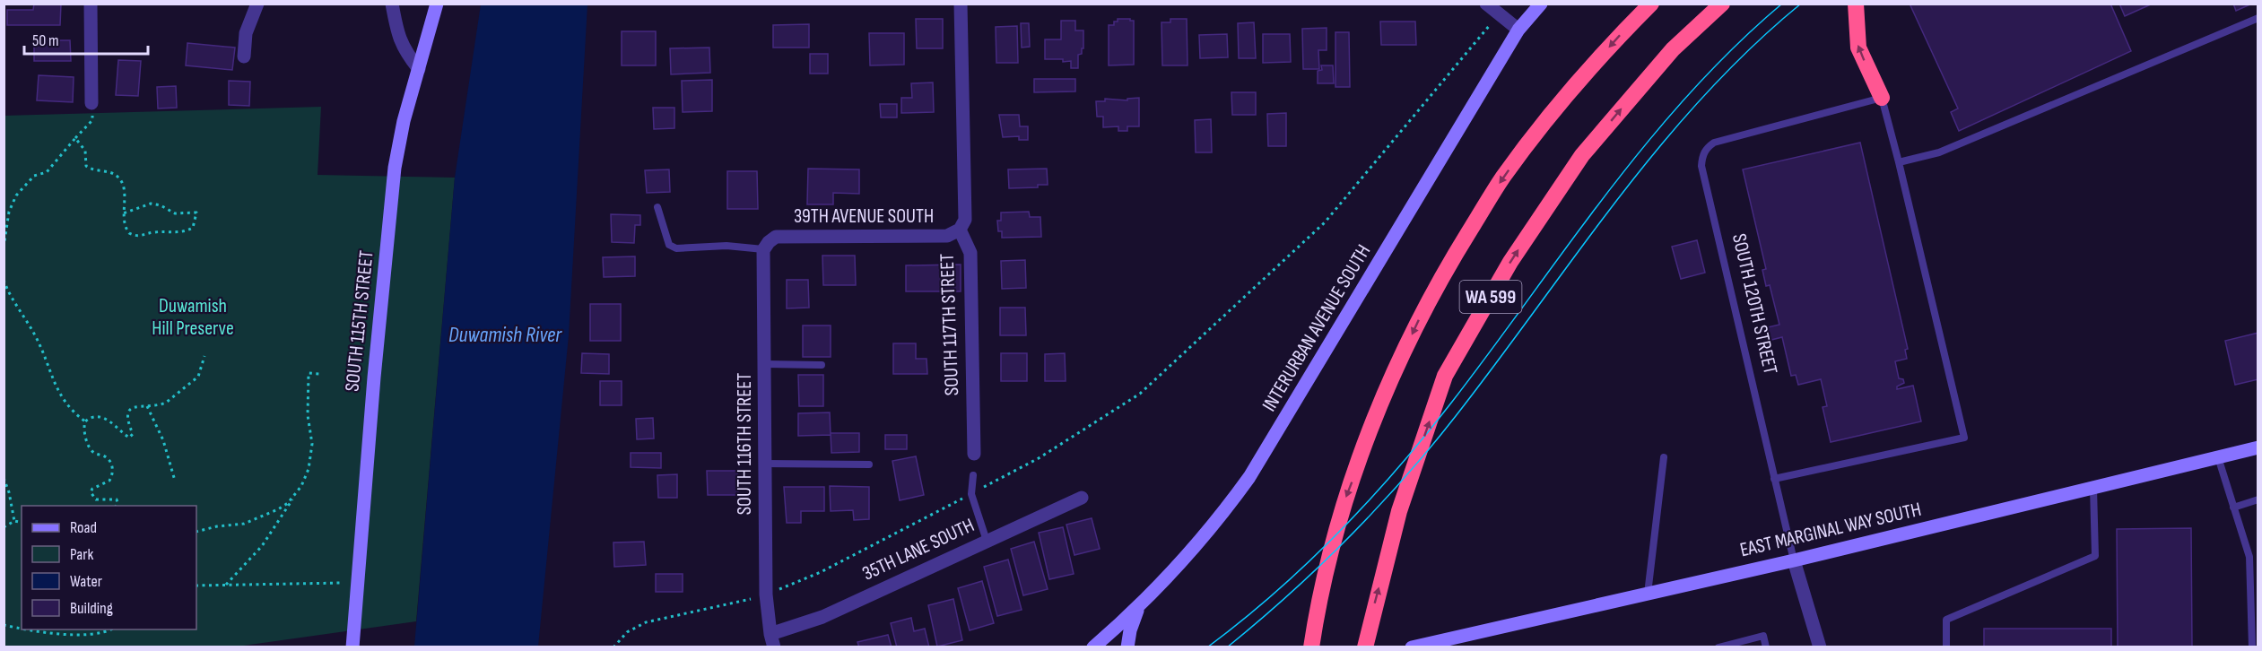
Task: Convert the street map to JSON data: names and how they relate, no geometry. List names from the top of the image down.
{
  "streets": {
    "highway": ["WA 599"],
    "street": [
      "39TH AVENUE SOUTH",
      "SOUTH 120TH STREET",
      "SOUTH 115TH STREET",
      "SOUTH 117TH STREET",
      "INTERURBAN AVENUE SOUTH",
      "SOUTH 116TH STREET",
      "EAST MARGINAL WAY SOUTH",
      "35TH LANE SOUTH"
    ]
  },
  "crossings": [
    ["39TH AVENUE SOUTH", "SOUTH 117TH STREET"],
    ["39TH AVENUE SOUTH", "SOUTH 116TH STREET"],
    ["SOUTH 120TH STREET", "EAST MARGINAL WAY SOUTH"],
    ["SOUTH 116TH STREET", "35TH LANE SOUTH"]
  ],
  "water": ["Duwamish River"],
  "parks": ["Duwamish Hill Preserve"],
  "legend": [
    "Road",
    "Park",
    "Water",
    "Building"
  ],
  "scale_bar": "50 m"
}
